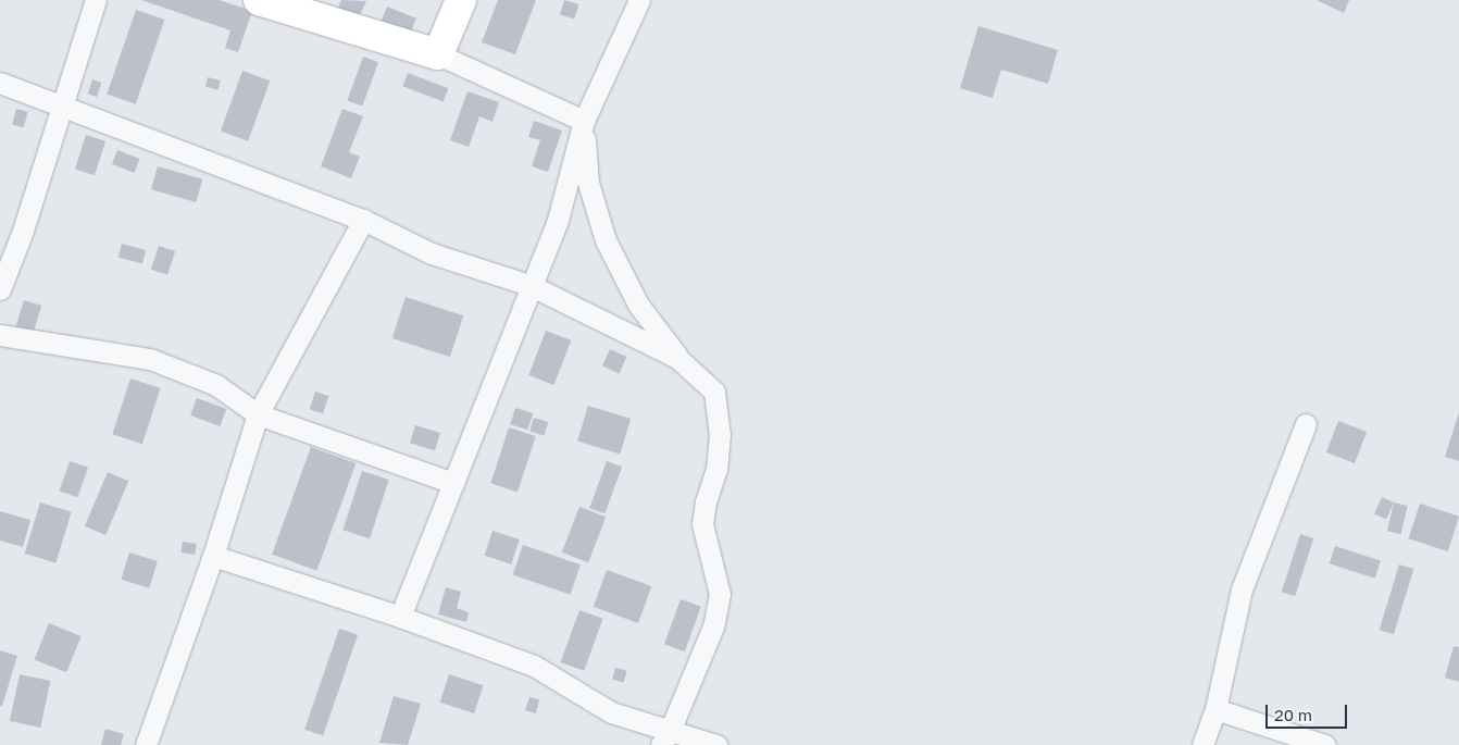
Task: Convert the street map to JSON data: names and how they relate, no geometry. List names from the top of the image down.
{
  "scale_bar": "20 m"
}
